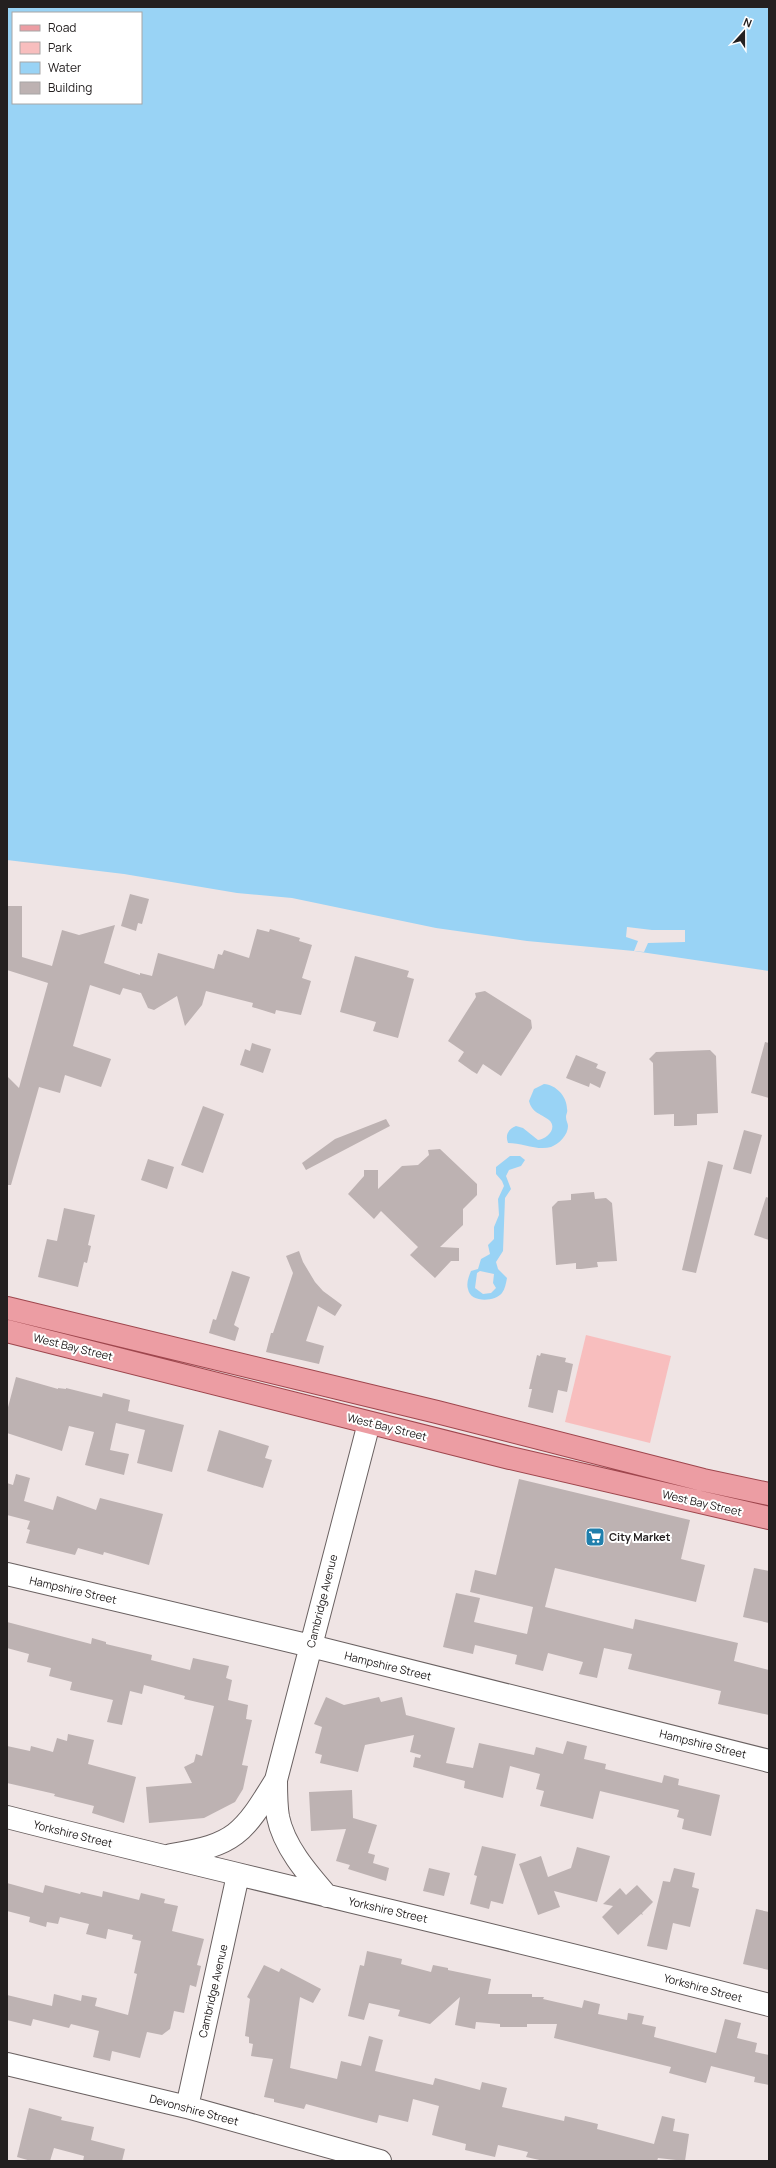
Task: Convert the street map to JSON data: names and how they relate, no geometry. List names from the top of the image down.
{
  "streets": {
    "main road": ["West Bay Street"],
    "street": [
      "Hampshire Street",
      "Cambridge Avenue",
      "Yorkshire Street",
      "Devonshire Street"
    ]
  },
  "crossings": [
    ["West Bay Street", "Cambridge Avenue"],
    ["Hampshire Street", "Cambridge Avenue"],
    ["Cambridge Avenue", "Yorkshire Street"],
    ["Cambridge Avenue", "Devonshire Street"]
  ],
  "places": {
    "supermarket": ["City Market"]
  },
  "legend": [
    "Road",
    "Park",
    "Water",
    "Building"
  ],
  "north": "top"
}
